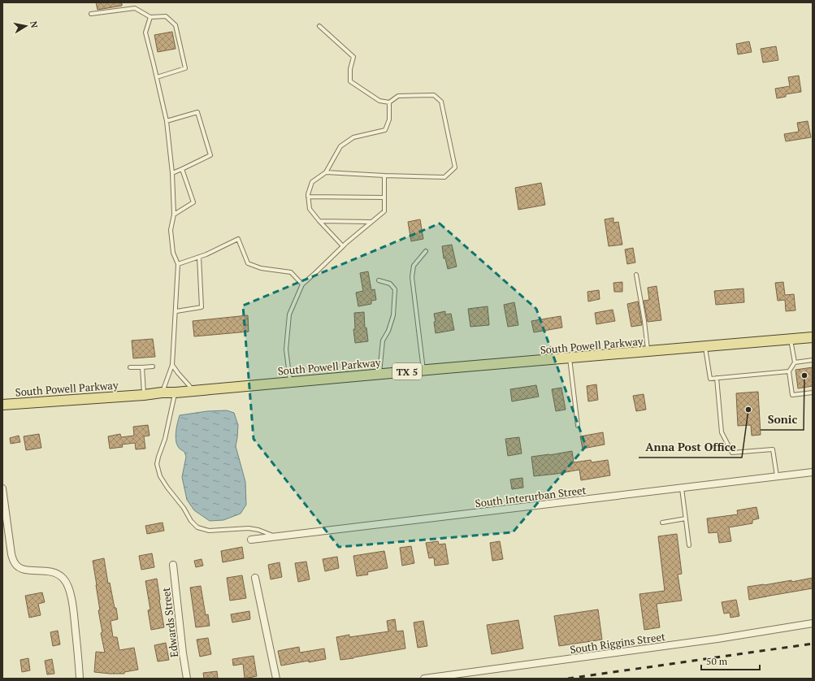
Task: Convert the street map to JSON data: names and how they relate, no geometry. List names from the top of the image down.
{
  "streets": {
    "main road": ["South Powell Parkway", "TX 5"],
    "street": ["South Interurban Street", "Edwards Street", "South Riggins Street"]
  },
  "places": ["Sonic", "Anna Post Office"],
  "scale_bar": "50 m",
  "north": "right"
}
